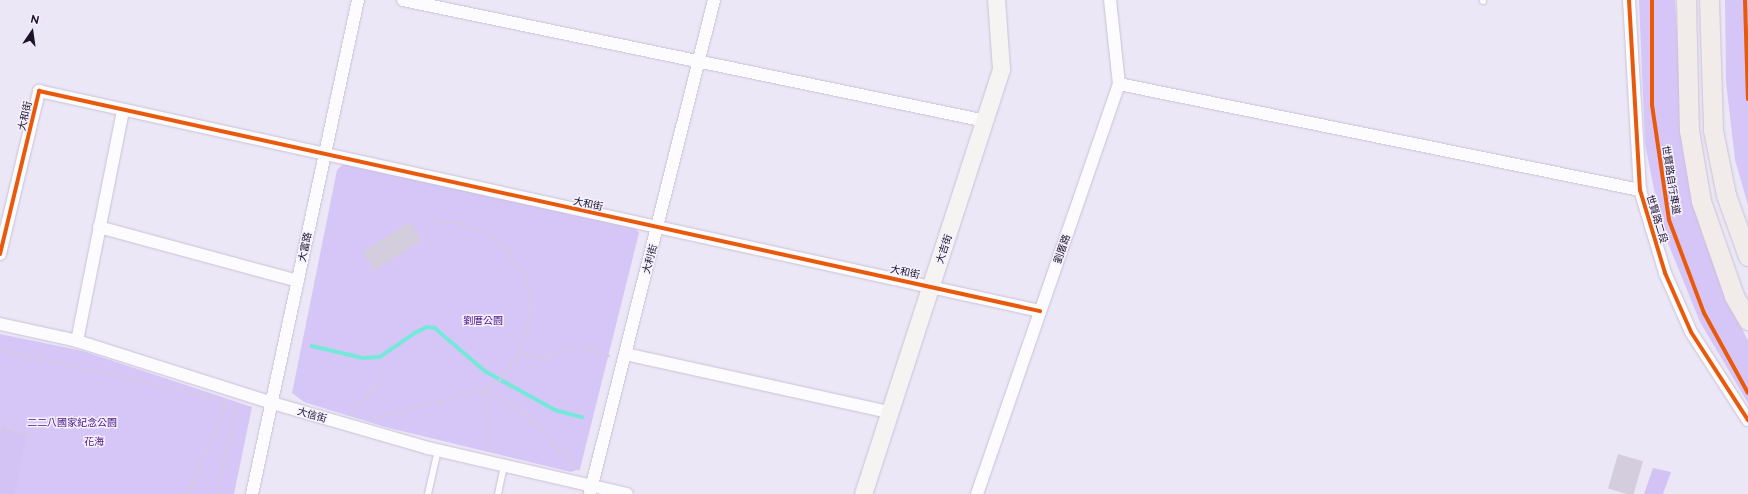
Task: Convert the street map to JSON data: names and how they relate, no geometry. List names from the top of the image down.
{
  "streets": {
    "street": [
      "大和街",
      "世賢路二段",
      "大富路",
      "大吉街",
      "劉厝路",
      "大利街",
      "大信街"
    ],
    "cycle path": ["世賢路自行車道"]
  },
  "crossings": [
    ["大和街", "大富路"],
    ["大和街", "大吉街"],
    ["大和街", "劉厝路"],
    ["大和街", "大利街"],
    ["大富路", "大信街"],
    ["大利街", "大信街"]
  ],
  "parks": ["劉厝公園", "二二八國家紀念公園", "花海"],
  "north": "top"
}
